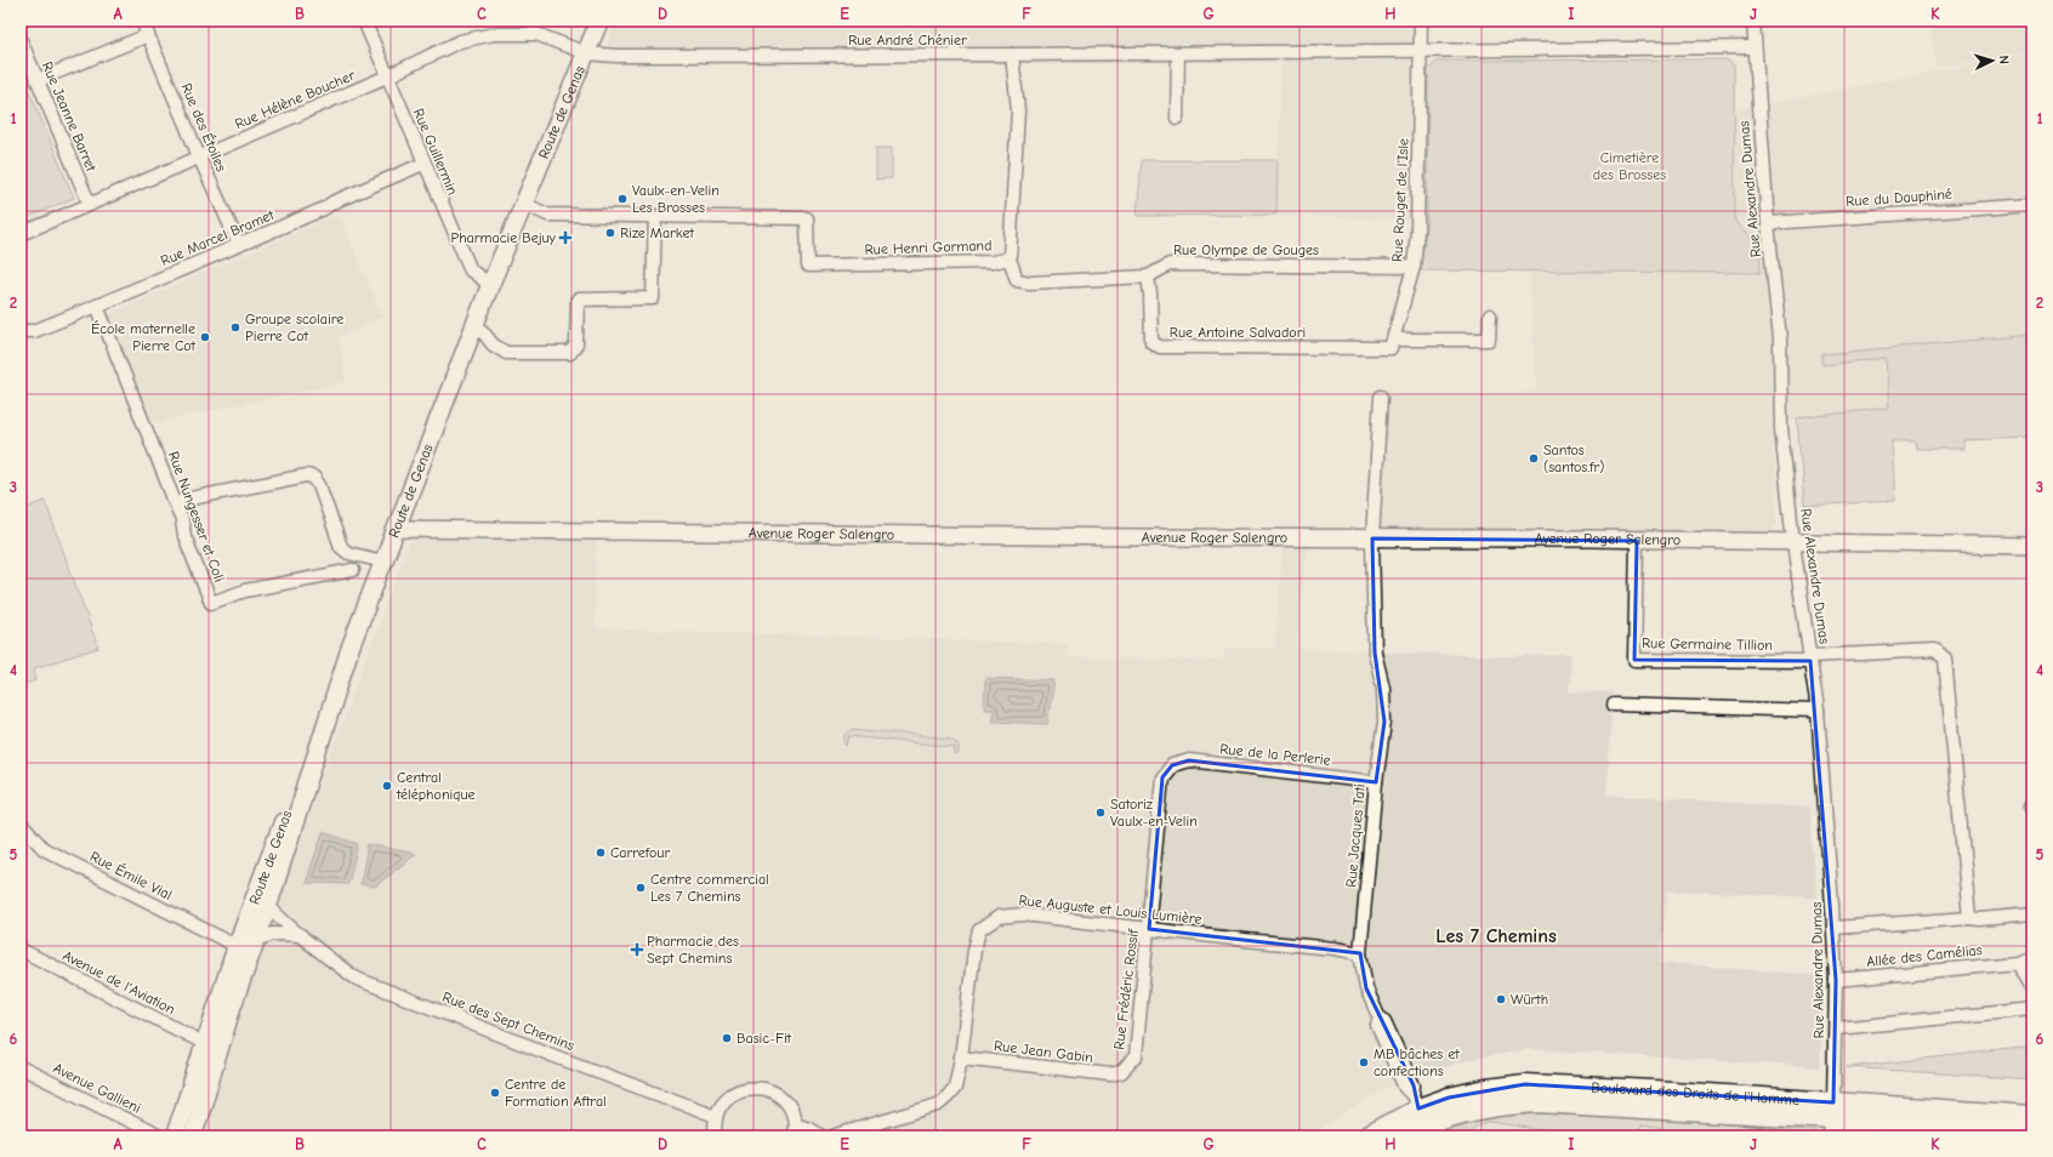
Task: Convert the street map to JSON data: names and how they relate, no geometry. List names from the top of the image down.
{
  "streets": {
    "main road": ["Route de Genas", "Boulevard des Droits de l'Homme"],
    "street": [
      "Rue André Chénier",
      "Rue Hélène Boucher",
      "Rue Jeanne Barret",
      "Rue des Étoiles",
      "Rue Guillermin",
      "Rue Alexandre Dumas",
      "Rue du Dauphiné",
      "Rue Rouget de l'Isle",
      "Rue Marcel Bramet",
      "Rue Henri Gormand",
      "Rue Olympe de Gouges",
      "Rue Antoine Salvadori",
      "Rue Nungesser et Coli",
      "Avenue Roger Salengro",
      "Rue Germaine Tillion",
      "Rue de la Perlerie",
      "Rue Jacques Tati",
      "Rue Émile Vial",
      "Rue Auguste et Louis Lumière",
      "Allée des Camélias",
      "Avenue de l'Aviation",
      "Rue Frédéric Rossif",
      "Rue des Sept Chemins",
      "Rue Jean Gabin",
      "Avenue Gallieni"
    ]
  },
  "crossings": [
    ["Rue André Chénier", "Rue Hélène Boucher"],
    ["Rue André Chénier", "Route de Genas"],
    ["Rue André Chénier", "Rue Alexandre Dumas"],
    ["Rue André Chénier", "Rue Rouget de l'Isle"],
    ["Rue André Chénier", "Rue Henri Gormand"],
    ["Rue Hélène Boucher", "Route de Genas"],
    ["Rue Hélène Boucher", "Rue Jeanne Barret"],
    ["Rue Hélène Boucher", "Rue des Étoiles"],
    ["Rue Hélène Boucher", "Rue Guillermin"],
    ["Route de Genas", "Rue Guillermin"],
    ["Route de Genas", "Rue Nungesser et Coli"],
    ["Route de Genas", "Avenue Roger Salengro"],
    ["Route de Genas", "Rue Émile Vial"],
    ["Route de Genas", "Avenue de l'Aviation"],
    ["Route de Genas", "Rue des Sept Chemins"],
    ["Rue des Étoiles", "Rue Marcel Bramet"],
    ["Rue Guillermin", "Rue Marcel Bramet"],
    ["Rue Alexandre Dumas", "Rue du Dauphiné"],
    ["Rue Alexandre Dumas", "Avenue Roger Salengro"],
    ["Rue Alexandre Dumas", "Rue Germaine Tillion"],
    ["Rue Alexandre Dumas", "Allée des Camélias"],
    ["Rue Alexandre Dumas", "Boulevard des Droits de l'Homme"],
    ["Rue Rouget de l'Isle", "Rue Olympe de Gouges"],
    ["Rue Rouget de l'Isle", "Rue Antoine Salvadori"],
    ["Rue Marcel Bramet", "Rue Nungesser et Coli"],
    ["Rue Henri Gormand", "Rue Olympe de Gouges"],
    ["Rue Olympe de Gouges", "Rue Antoine Salvadori"],
    ["Avenue Roger Salengro", "Rue Germaine Tillion"],
    ["Avenue Roger Salengro", "Rue Jacques Tati"],
    ["Rue de la Perlerie", "Rue Jacques Tati"],
    ["Rue de la Perlerie", "Rue Frédéric Rossif"],
    ["Rue Jacques Tati", "Rue Auguste et Louis Lumière"],
    ["Rue Jacques Tati", "Boulevard des Droits de l'Homme"],
    ["Rue Auguste et Louis Lumière", "Rue Frédéric Rossif"],
    ["Rue Auguste et Louis Lumière", "Rue Jean Gabin"],
    ["Rue Frédéric Rossif", "Rue Jean Gabin"]
  ],
  "districts": ["Les 7 Chemins"],
  "parks": ["Cimetière des Brosses"],
  "places": {
    "other": [
      "Vaulx-en-Velin Les Brosses",
      "Rize Market",
      "Groupe scolaire Pierre Cot",
      "École maternelle Pierre Cot",
      "Santos (santos.fr)",
      "Central téléphonique",
      "Satoriz Vaulx-en-Velin",
      "Carrefour",
      "Centre commercial Les 7 Chemins",
      "Würth",
      "Basic-Fit",
      "MB bâches et confections",
      "Centre de Formation Aftral"
    ],
    "health": ["Pharmacie Bejuy", "Pharmacie des Sept Chemins"]
  },
  "north": "right",
  "grid": {
    "columns": [
      "A",
      "B",
      "C",
      "D",
      "E",
      "F",
      "G",
      "H",
      "I",
      "J",
      "K"
    ],
    "rows": [
      "1",
      "2",
      "3",
      "4",
      "5",
      "6"
    ]
  }
}
